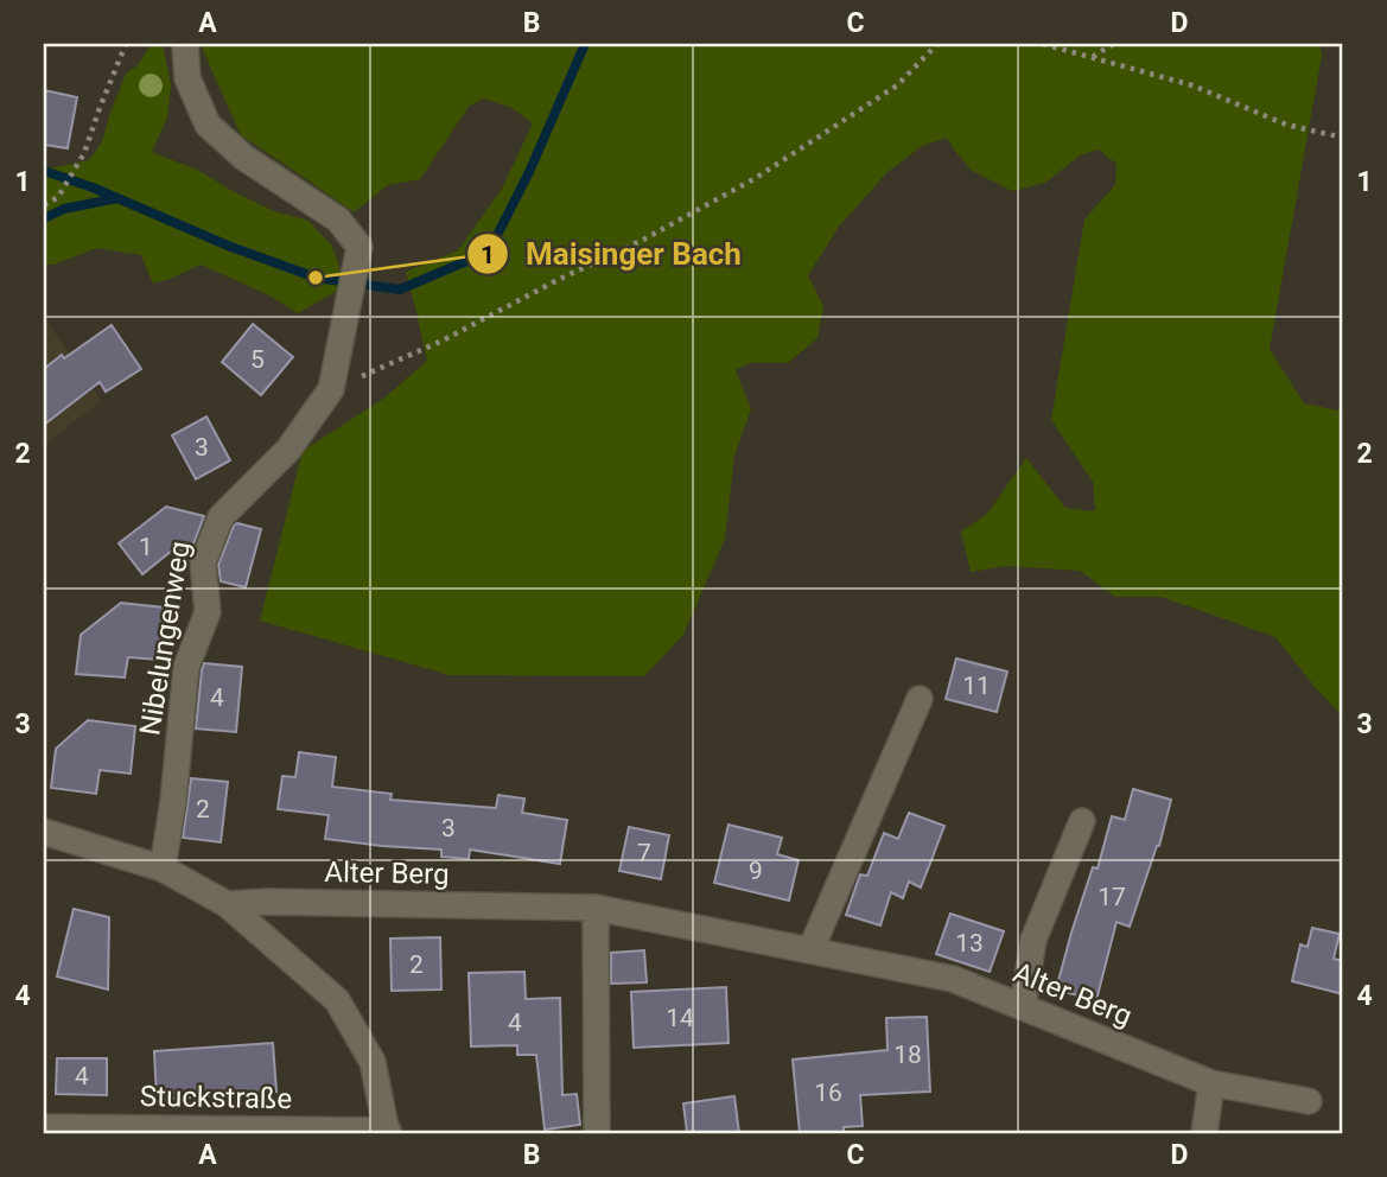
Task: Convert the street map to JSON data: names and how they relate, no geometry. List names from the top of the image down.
{
  "streets": {
    "street": ["Nibelungenweg", "Alter Berg", "Stuckstraße"]
  },
  "places": ["Maisinger Bach"],
  "house_numbers": [
    "5",
    "3",
    "1",
    "11",
    "4",
    "2",
    "3",
    "7",
    "9",
    "17",
    "13",
    "2",
    "14",
    "4",
    "18",
    "4",
    "16"
  ],
  "grid": {
    "columns": [
      "A",
      "B",
      "C",
      "D"
    ],
    "rows": [
      "1",
      "2",
      "3",
      "4"
    ]
  }
}
